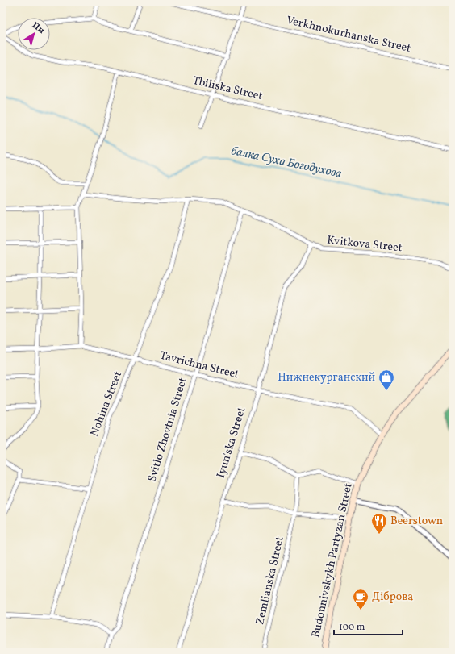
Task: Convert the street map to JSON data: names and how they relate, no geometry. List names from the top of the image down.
{
  "streets": {
    "main road": ["Budonnivskykh Partyzan Street"],
    "street": [
      "Verkhnokurhanska Street",
      "Tbiliska Street",
      "Kvitkova Street",
      "Tavrichna Street",
      "Nohina Street",
      "Svitlo Zhovtnia Street",
      "Iyun'ska Street",
      "Zemlianska Street"
    ]
  },
  "crossings": [
    ["Kvitkova Street", "Nohina Street"],
    ["Kvitkova Street", "Svitlo Zhovtnia Street"],
    ["Kvitkova Street", "Iyun'ska Street"],
    ["Tavrichna Street", "Nohina Street"],
    ["Tavrichna Street", "Svitlo Zhovtnia Street"],
    ["Tavrichna Street", "Iyun'ska Street"],
    ["Tavrichna Street", "Budonnivskykh Partyzan Street"]
  ],
  "water": ["балка Суха Богодухова"],
  "places": {
    "shop": ["Нижнекурганский"],
    "restaurant": ["Beerstown"],
    "cafe": ["Діброва"]
  },
  "scale_bar": "100 m",
  "north": "top right"
}
